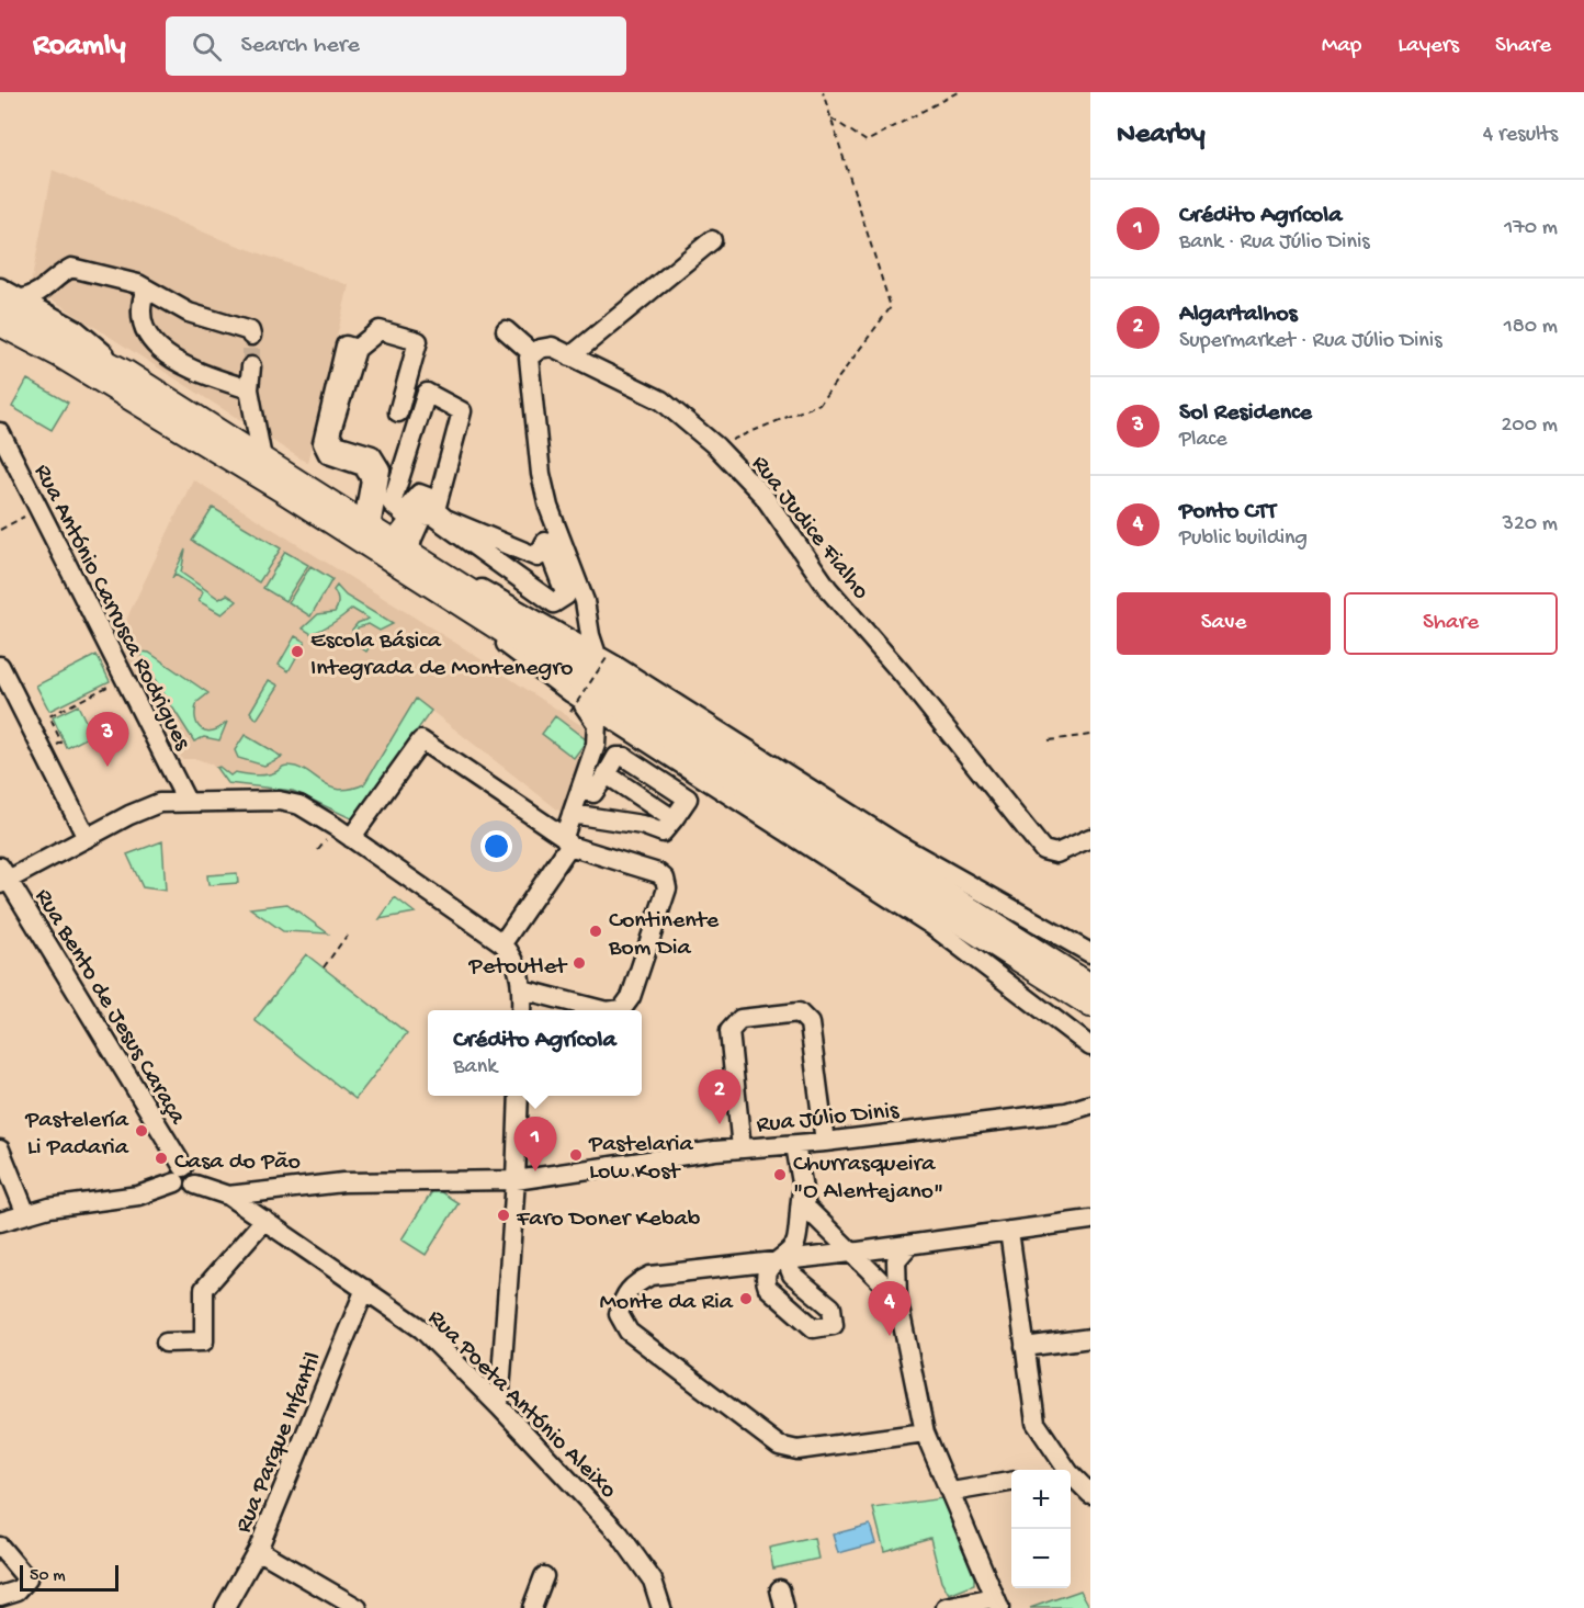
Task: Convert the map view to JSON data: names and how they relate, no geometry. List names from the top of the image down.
{
  "streets": {
    "street": [
      "Rua Judice Fialho",
      "Rua António Carrusca Rodrigues",
      "Rua Bento de Jesus Caraça",
      "Rua Júlio Dinis",
      "Rua Poeta António Aleixo",
      "Rua Parque Infantil"
    ]
  },
  "crossings": [
    ["Rua Bento de Jesus Caraça", "Rua Júlio Dinis"],
    ["Rua Bento de Jesus Caraça", "Rua Poeta António Aleixo"],
    ["Rua Júlio Dinis", "Rua Poeta António Aleixo"],
    ["Rua Poeta António Aleixo", "Rua Parque Infantil"]
  ],
  "places": [
    "Escola Básica Integrada de Montenegro",
    "Continente Bom Dia",
    "Petoutlet",
    "Pastelería Li Padaria",
    "Pastelaria Low Kost",
    "Casa do Pão",
    "Churrasqueira \"O Alentejano\"",
    "Faro Doner Kebab",
    "Monte da Ria"
  ],
  "scale_bar": "50 m",
  "page": {
    "header": "Roamly",
    "search": "Search here",
    "nav": ["Map", "Layers", "Share"],
    "heading": ["Nearby", "4 results"],
    "list": [
      {
        "mark": "1",
        "name": "Crédito Agrícola",
        "note": "Bank · Rua Júlio Dinis",
        "value": "170 m"
      },
      {
        "mark": "2",
        "name": "Algartalhos",
        "note": "Supermarket · Rua Júlio Dinis",
        "value": "180 m"
      },
      {
        "mark": "3",
        "name": "Sol Residence",
        "note": "Place",
        "value": "200 m"
      },
      {
        "mark": "4",
        "name": "Ponto CTT",
        "note": "Public building",
        "value": "320 m"
      }
    ],
    "buttons": ["Save", "Share"],
    "pins": [
      "3",
      "2",
      "1",
      "4"
    ],
    "popup": ["Crédito Agrícola", "Bank"],
    "map_buttons": ["+", "−"],
    "scale": "50 m"
  }
}
